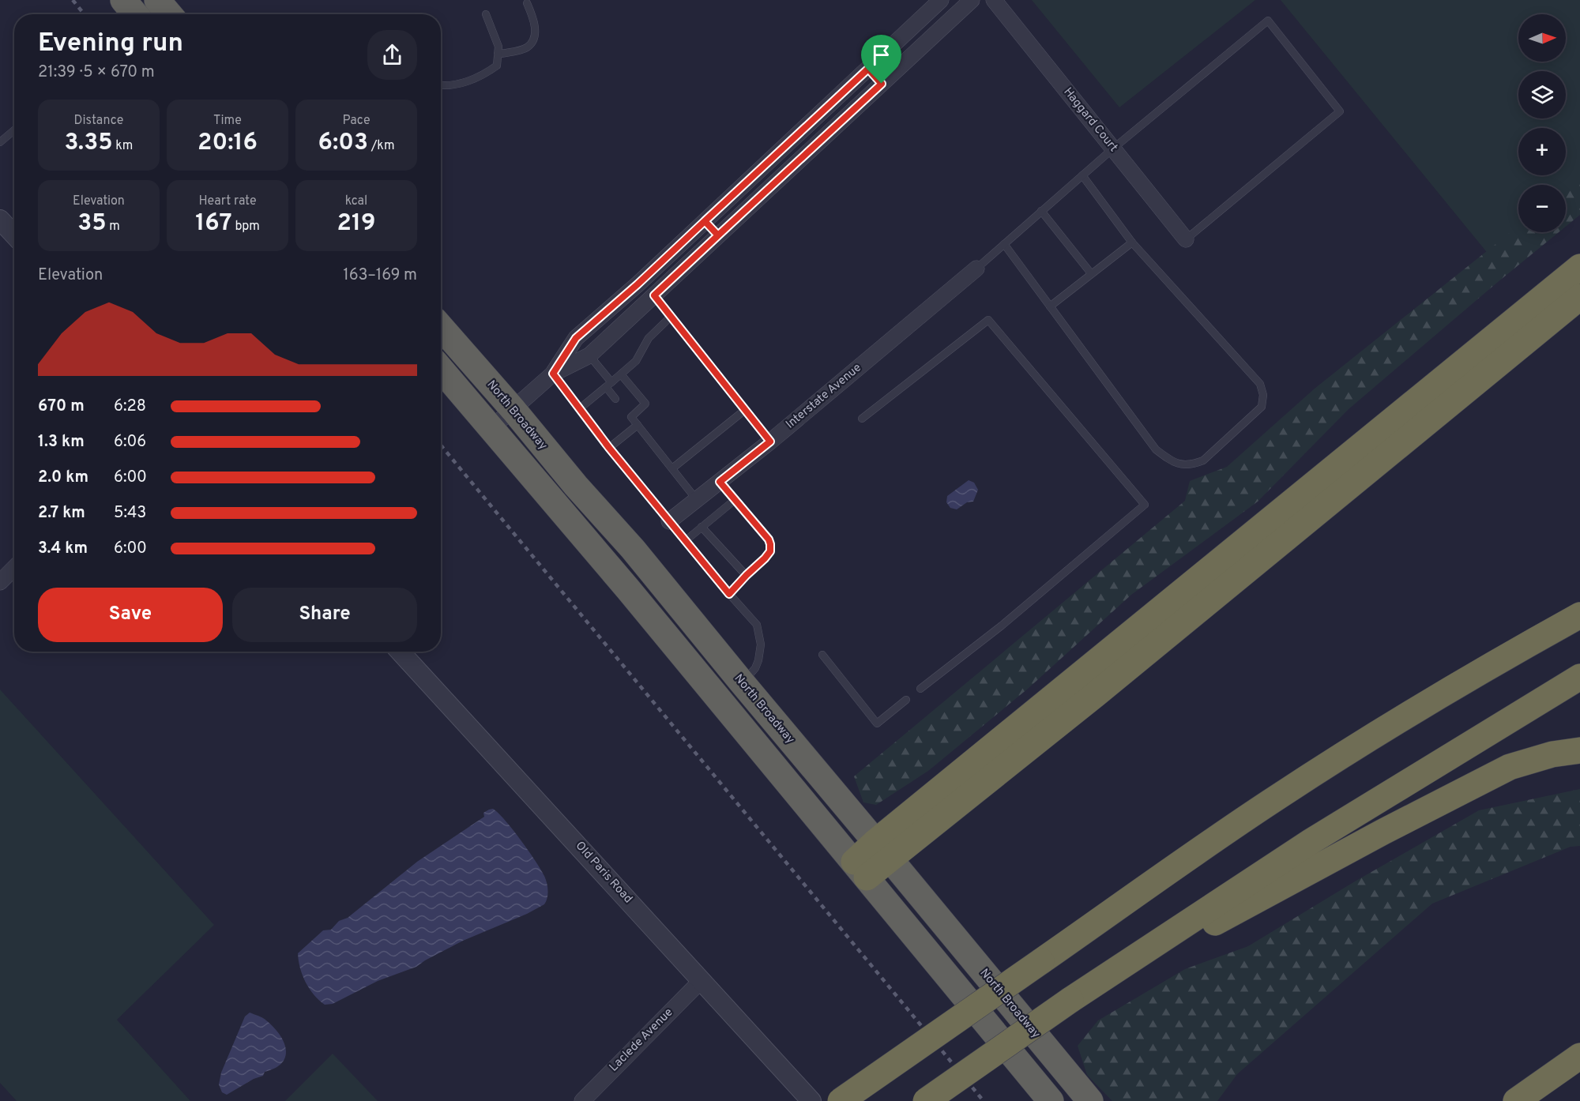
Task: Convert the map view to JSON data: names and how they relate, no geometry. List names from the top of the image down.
{
  "streets": {
    "highway": ["North Broadway"],
    "street": [
      "Haggard Court",
      "Interstate Avenue",
      "Old Paris Road",
      "Laclede Avenue"
    ]
  },
  "crossings": [
    ["Old Paris Road", "Laclede Avenue"]
  ],
  "north": "right",
  "page": {
    "map_buttons": ["+", "−"],
    "heading": ["Evening run", "21:39 · 5 × 670 m"],
    "stats": [
      ["Distance", "3.35 km"],
      ["Time", "20:16"],
      ["Pace", "6:03 /km"],
      ["Elevation", "35 m"],
      ["Heart rate", "167 bpm"],
      ["kcal", "219"]
    ],
    "chart": ["Elevation", "163–169 m"],
    "list": [
      {
        "name": "670 m",
        "note": "6:28"
      },
      {
        "name": "1.3 km",
        "note": "6:06"
      },
      {
        "name": "2.0 km",
        "note": "6:00"
      },
      {
        "name": "2.7 km",
        "note": "5:43"
      },
      {
        "name": "3.4 km",
        "note": "6:00"
      }
    ],
    "buttons": ["Save", "Share"]
  }
}
